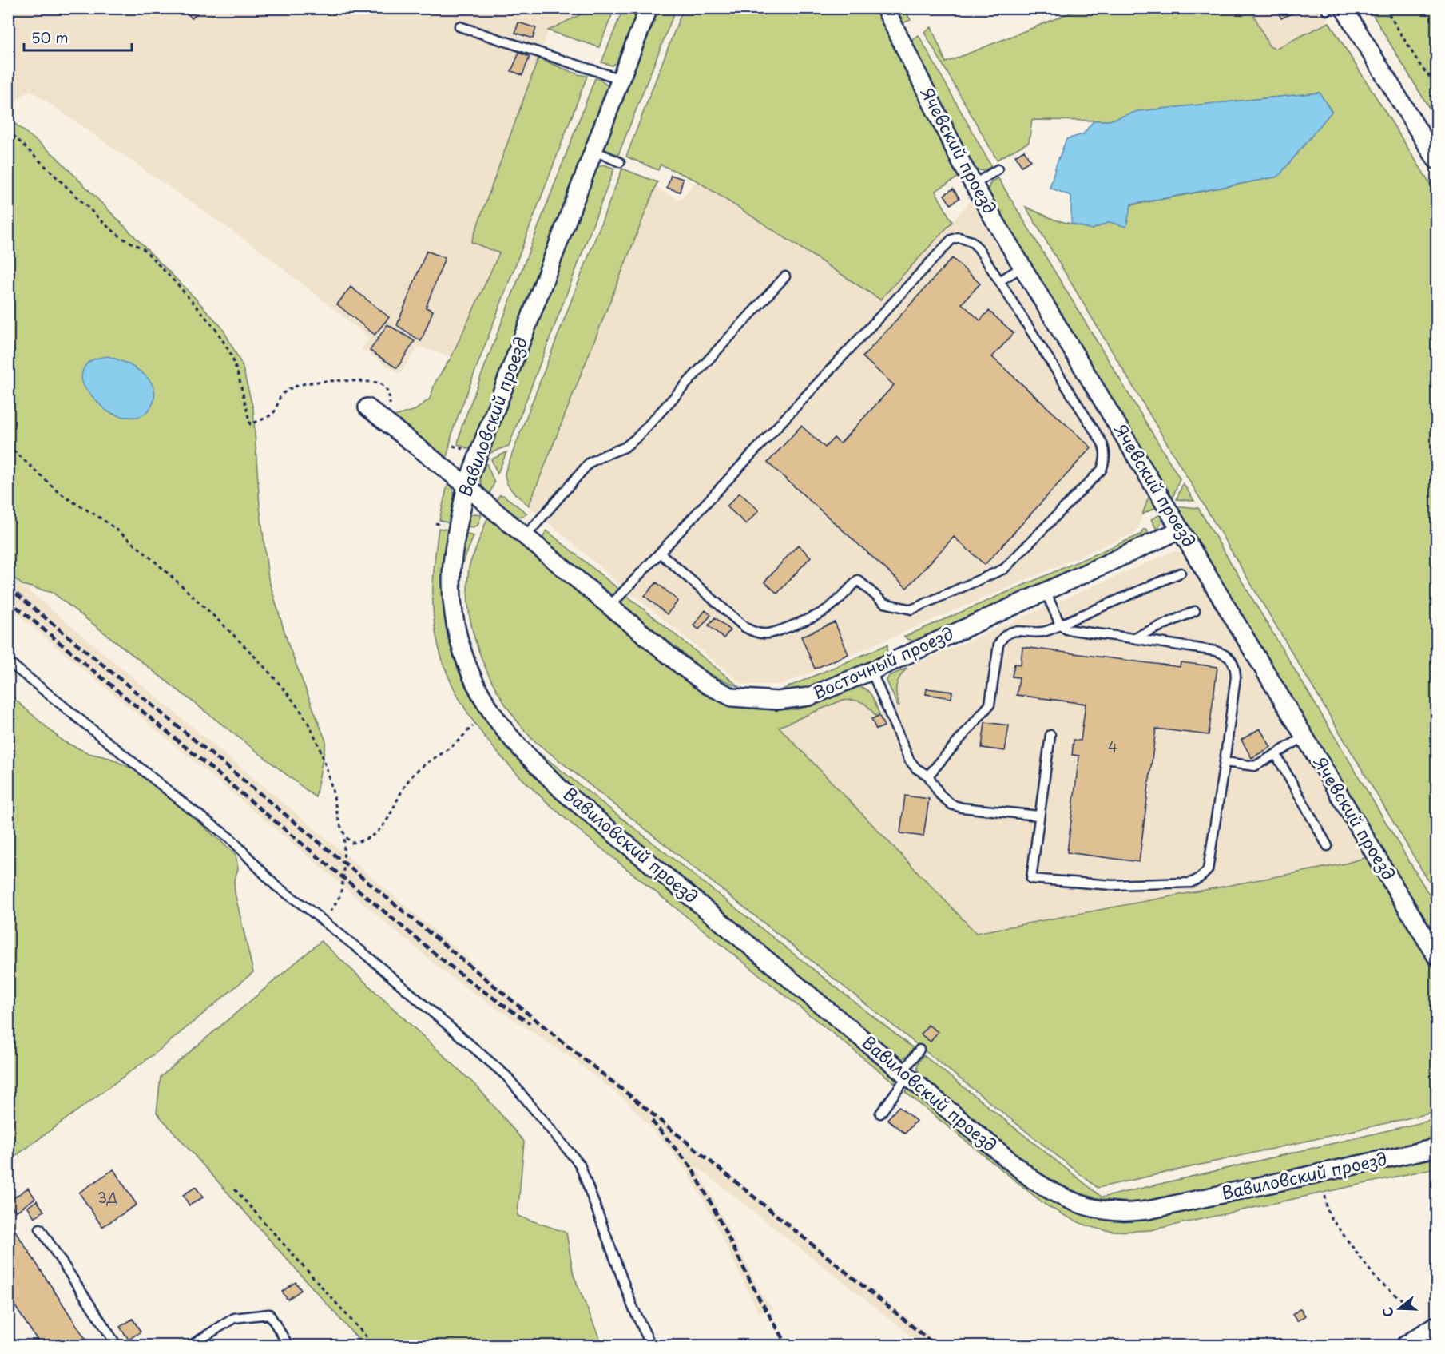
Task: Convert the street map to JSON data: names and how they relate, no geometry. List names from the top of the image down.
{
  "streets": {
    "street": ["Ячевский проезд", "Вавиловский проезд", "Восточный проезд"]
  },
  "crossings": [
    ["Ячевский проезд", "Восточный проезд"],
    ["Вавиловский проезд", "Восточный проезд"]
  ],
  "house_numbers": ["4", "3Д"],
  "scale_bar": "50 m",
  "north": "left"
}
